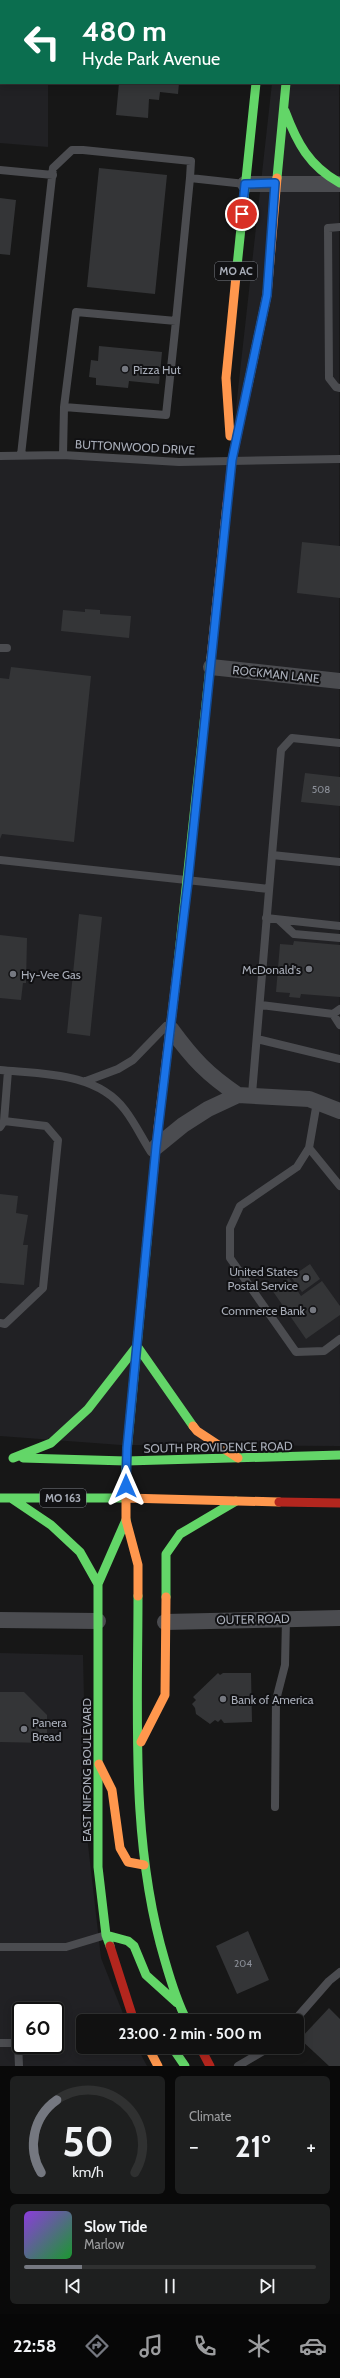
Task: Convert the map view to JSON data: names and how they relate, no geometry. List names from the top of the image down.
{
  "streets": {
    "main road": [
      "MO AC",
      "SOUTH PROVIDENCE ROAD",
      "MO 163",
      "EAST NIFONG BOULEVARD"
    ],
    "street": ["ROCKMAN LANE", "OUTER ROAD"],
    "lane": ["BUTTONWOOD DRIVE"]
  },
  "crossings": [
    ["BUTTONWOOD DRIVE", "EAST NIFONG BOULEVARD"],
    ["ROCKMAN LANE", "EAST NIFONG BOULEVARD"],
    ["SOUTH PROVIDENCE ROAD", "EAST NIFONG BOULEVARD"],
    ["MO 163", "EAST NIFONG BOULEVARD"]
  ],
  "places": [
    "Pizza Hut",
    "McDonald's",
    "Hy-Vee Gas",
    "United States Postal Service",
    "Commerce Bank",
    "Bank of America",
    "Panera Bread"
  ],
  "house_numbers": ["508", "204"],
  "page": {
    "turn": ["480 m", "Hyde Park Avenue"],
    "limit": "60",
    "trip": "23:00 · 2 min · 500 m",
    "tile": "Climate",
    "heat": ["−", "21°", "+"],
    "song": ["Slow Tide", "Marlow"],
    "tabs": "22:58",
    "gauge": ["50", "km/h"]
  }
}
